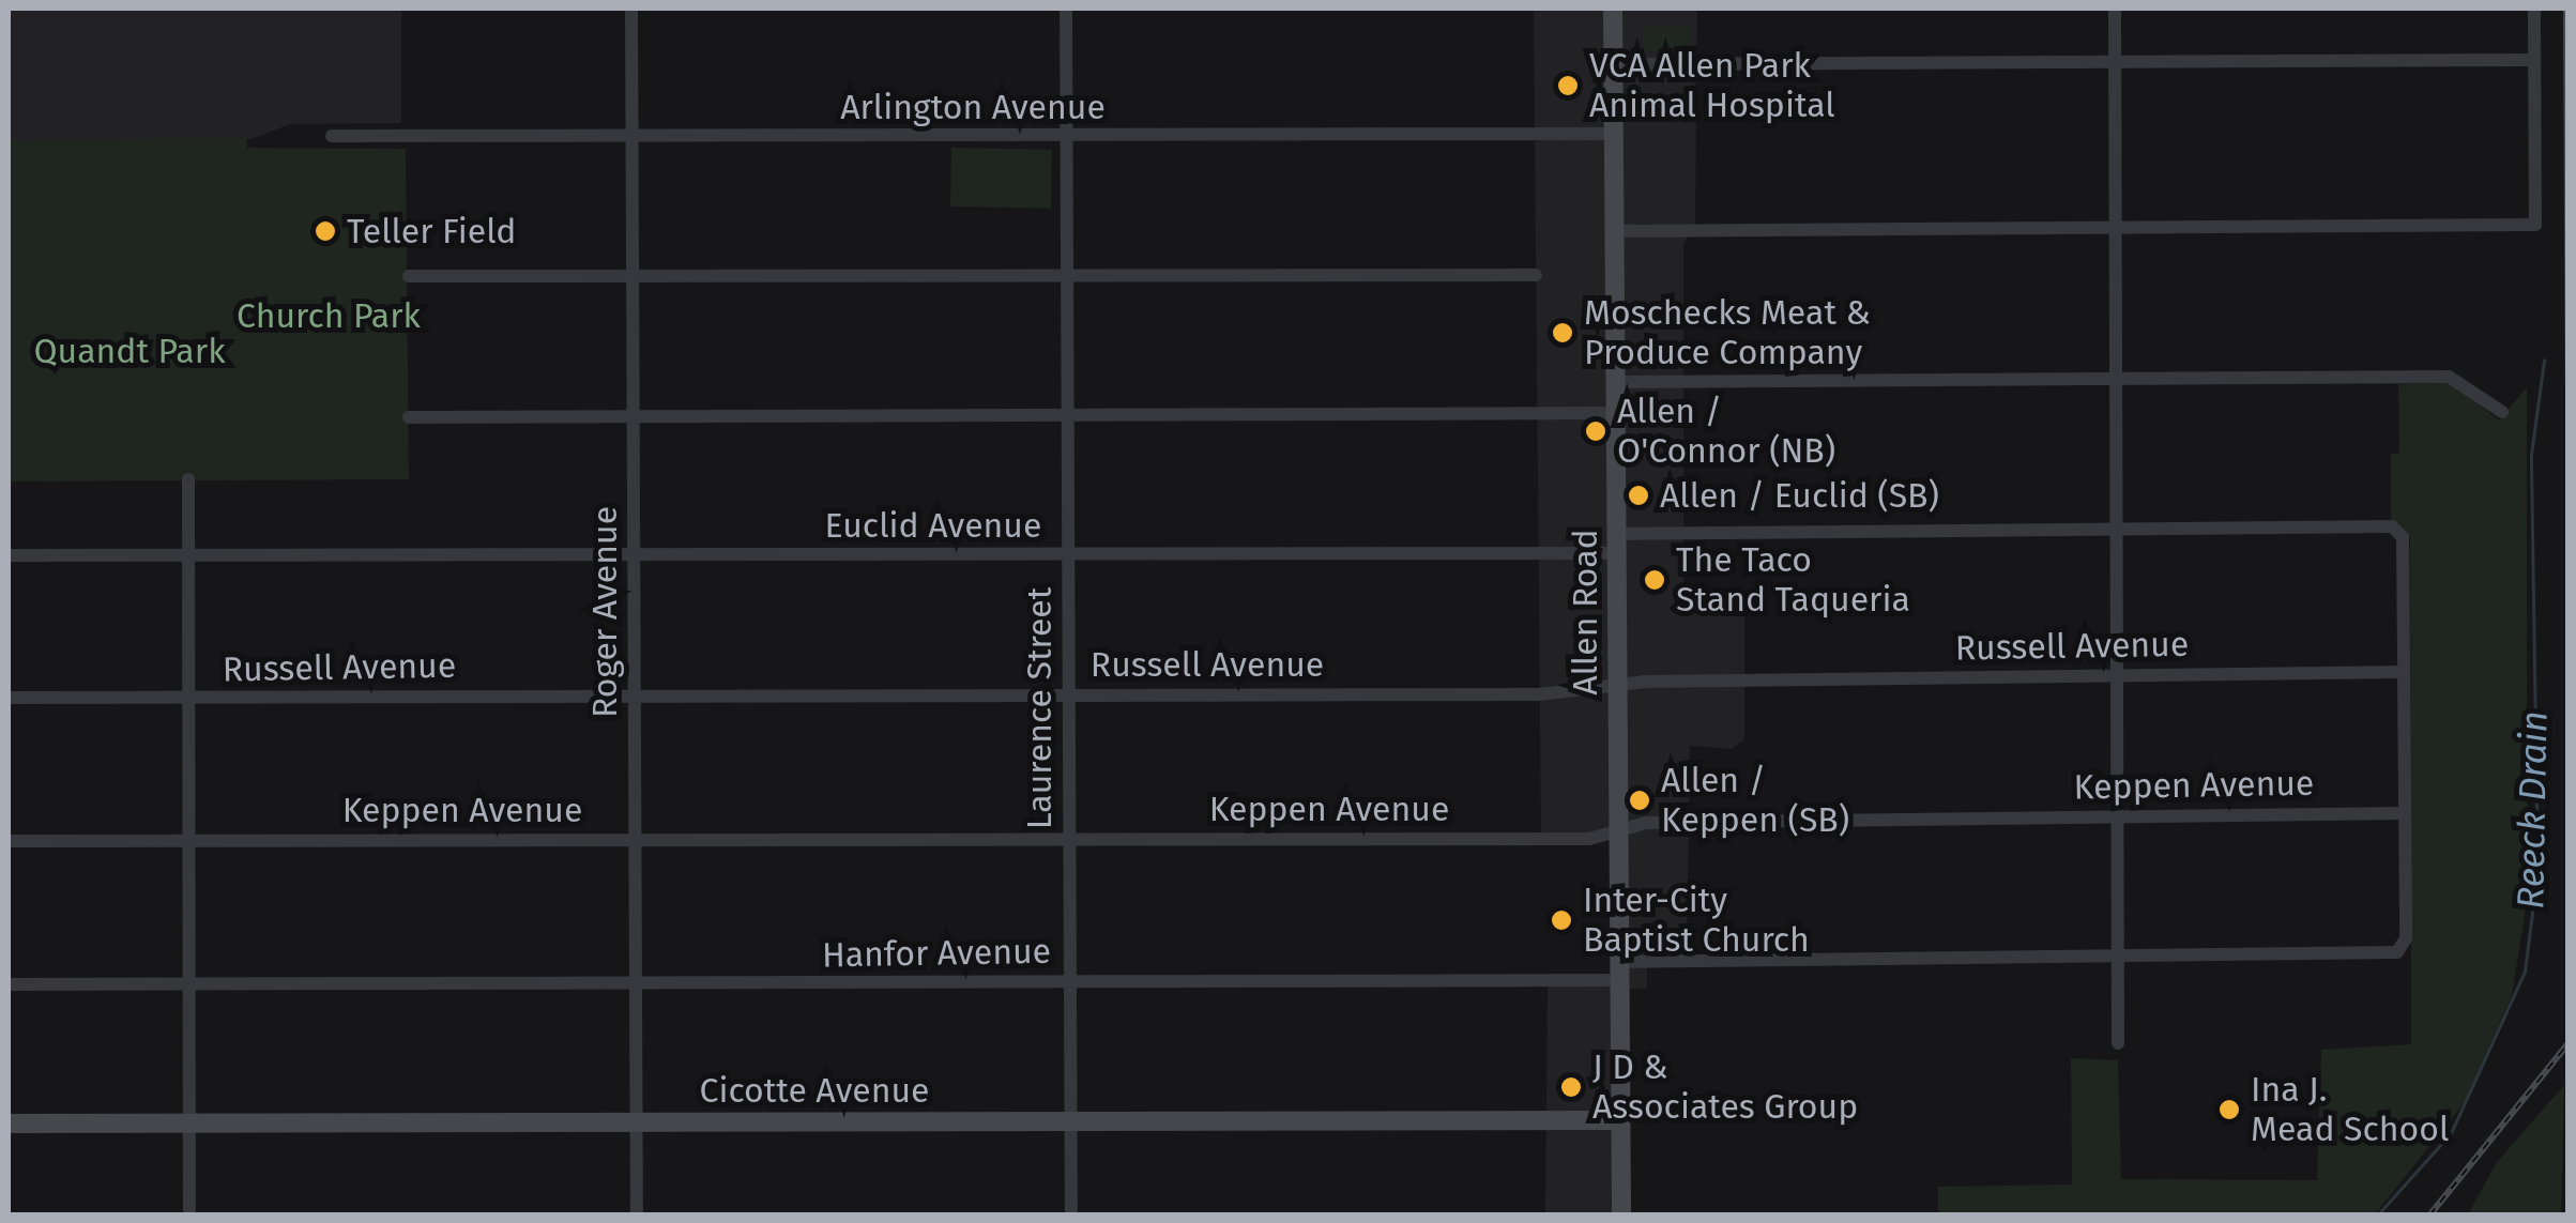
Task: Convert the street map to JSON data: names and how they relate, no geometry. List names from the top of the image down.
{
  "streets": {
    "street": [
      "Arlington Avenue",
      "Euclid Avenue",
      "Roger Avenue",
      "Allen Road",
      "Russell Avenue",
      "Laurence Street",
      "Keppen Avenue",
      "Hanfor Avenue",
      "Cicotte Avenue"
    ]
  },
  "crossings": [
    ["Arlington Avenue", "Roger Avenue"],
    ["Arlington Avenue", "Allen Road"],
    ["Arlington Avenue", "Laurence Street"],
    ["Euclid Avenue", "Roger Avenue"],
    ["Euclid Avenue", "Allen Road"],
    ["Euclid Avenue", "Russell Avenue"],
    ["Euclid Avenue", "Laurence Street"],
    ["Roger Avenue", "Russell Avenue"],
    ["Roger Avenue", "Keppen Avenue"],
    ["Roger Avenue", "Hanfor Avenue"],
    ["Roger Avenue", "Cicotte Avenue"],
    ["Allen Road", "Russell Avenue"],
    ["Allen Road", "Keppen Avenue"],
    ["Allen Road", "Hanfor Avenue"],
    ["Allen Road", "Cicotte Avenue"],
    ["Russell Avenue", "Laurence Street"],
    ["Laurence Street", "Keppen Avenue"],
    ["Laurence Street", "Hanfor Avenue"],
    ["Laurence Street", "Cicotte Avenue"],
    ["Keppen Avenue", "Hanfor Avenue"]
  ],
  "water": ["Reeck Drain"],
  "parks": ["Church Park", "Quandt Park"],
  "places": [
    "VCA Allen Park Animal Hospital",
    "Teller Field",
    "Moschecks Meat & Produce Company",
    "Allen / O'Connor (NB)",
    "Allen / Euclid (SB)",
    "The Taco Stand Taqueria",
    "Allen / Keppen (SB)",
    "Inter-City Baptist Church",
    "J D & Associates Group",
    "Ina J. Mead School"
  ]
}
